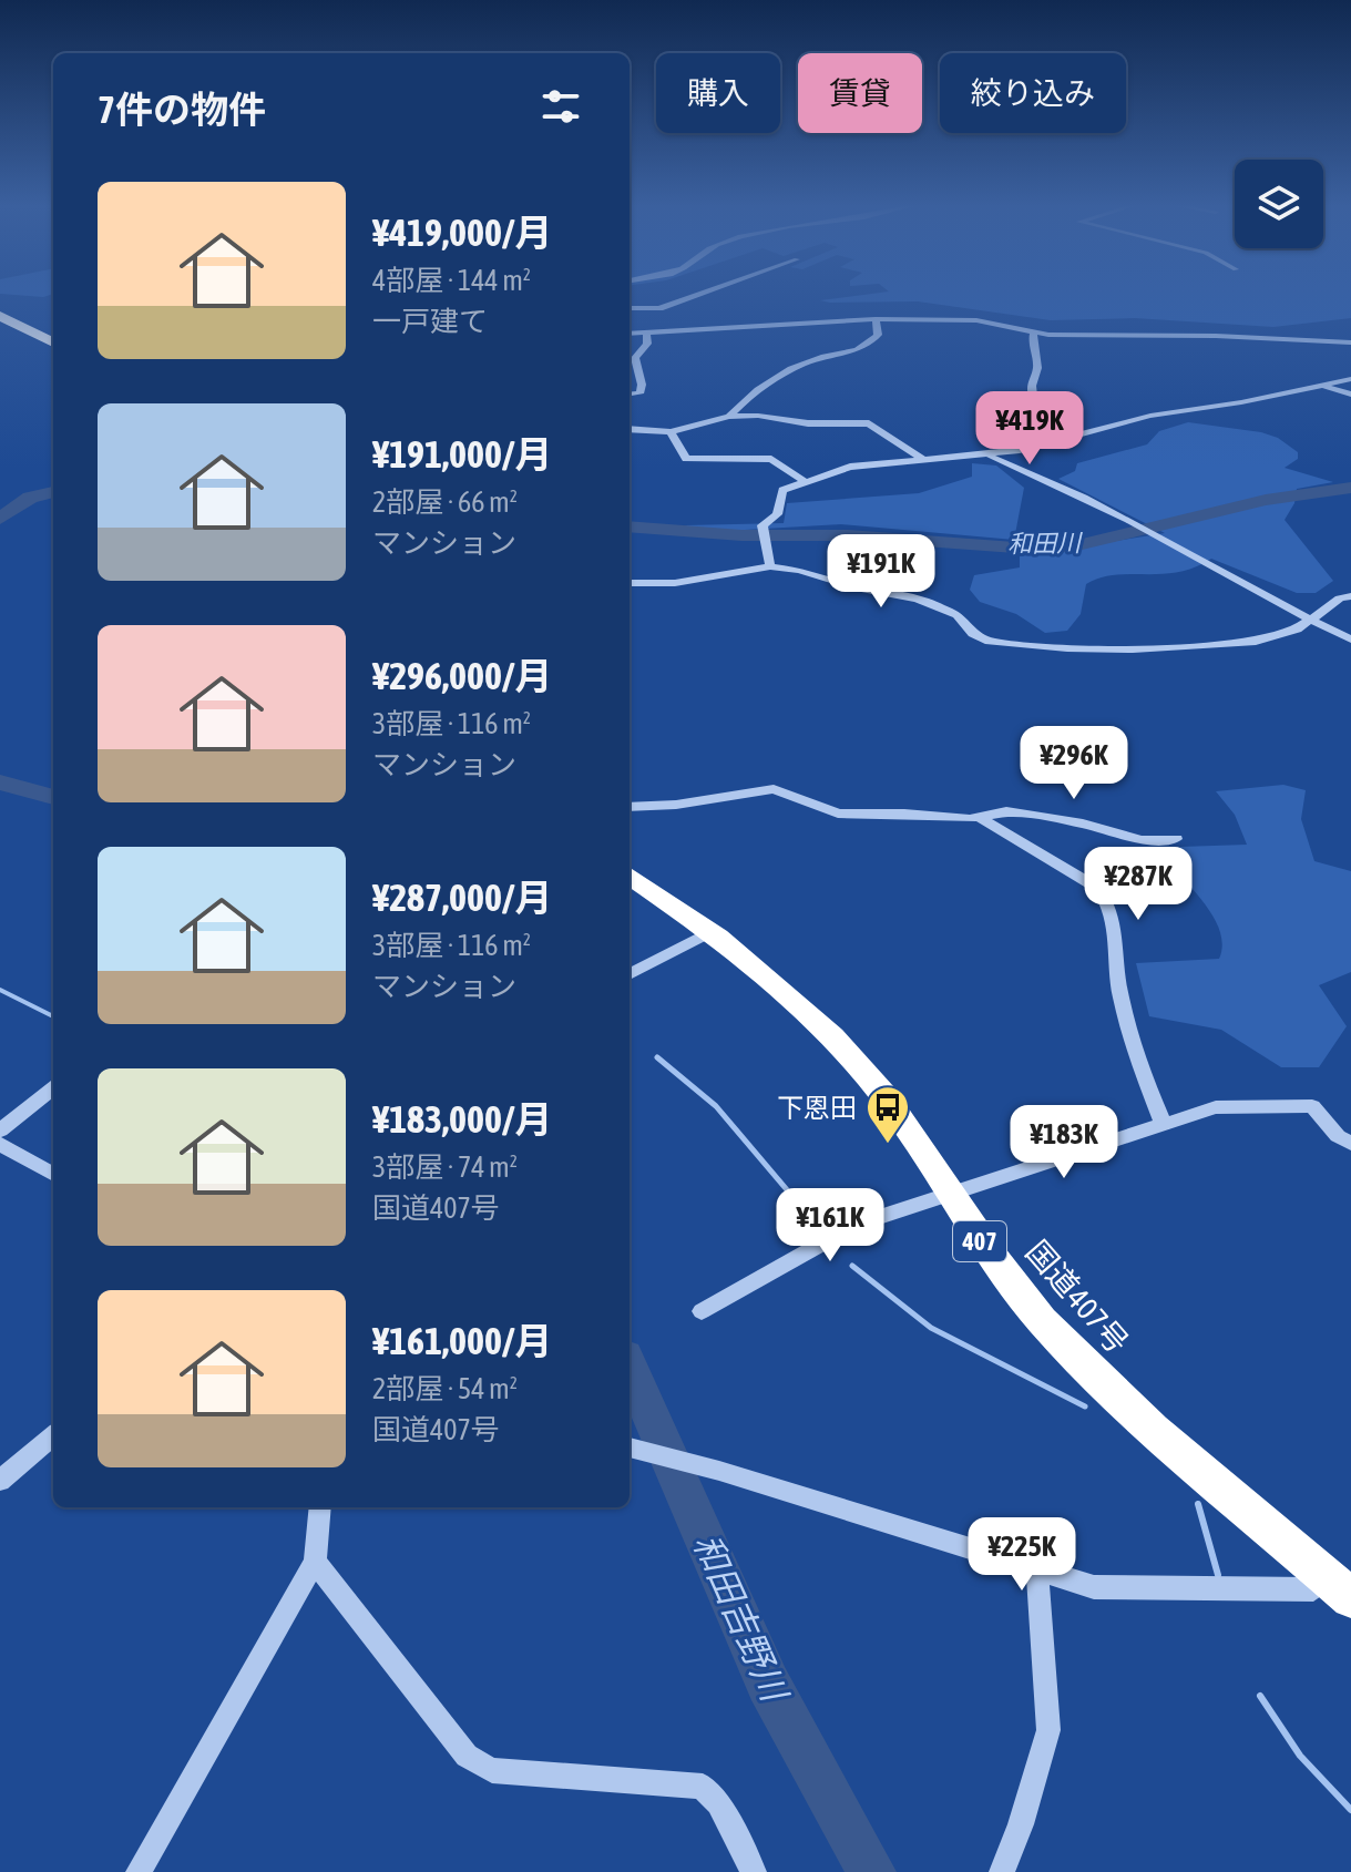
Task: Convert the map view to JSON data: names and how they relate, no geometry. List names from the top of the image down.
{
  "streets": {
    "highway": ["407", "国道407号"]
  },
  "water": ["和田川", "和田吉野川"],
  "places": {
    "bus stop": ["下恩田"]
  },
  "page": {
    "chip": ["購入", "賃貸", "絞り込み"],
    "heading": "7件の物件",
    "list": [
      {
        "name": "¥419,000/月",
        "note": "4部屋 · 144 m² · 一戸建て"
      },
      {
        "name": "¥191,000/月",
        "note": "2部屋 · 66 m² · マンション"
      },
      {
        "name": "¥296,000/月",
        "note": "3部屋 · 116 m² · マンション"
      },
      {
        "name": "¥287,000/月",
        "note": "3部屋 · 116 m² · マンション"
      },
      {
        "name": "¥183,000/月",
        "note": "3部屋 · 74 m² · 国道407号"
      },
      {
        "name": "¥161,000/月",
        "note": "2部屋 · 54 m² · 国道407号"
      }
    ],
    "price": [
      "¥419K",
      "¥191K",
      "¥296K",
      "¥287K",
      "¥183K",
      "¥161K",
      "¥225K"
    ]
  }
}
